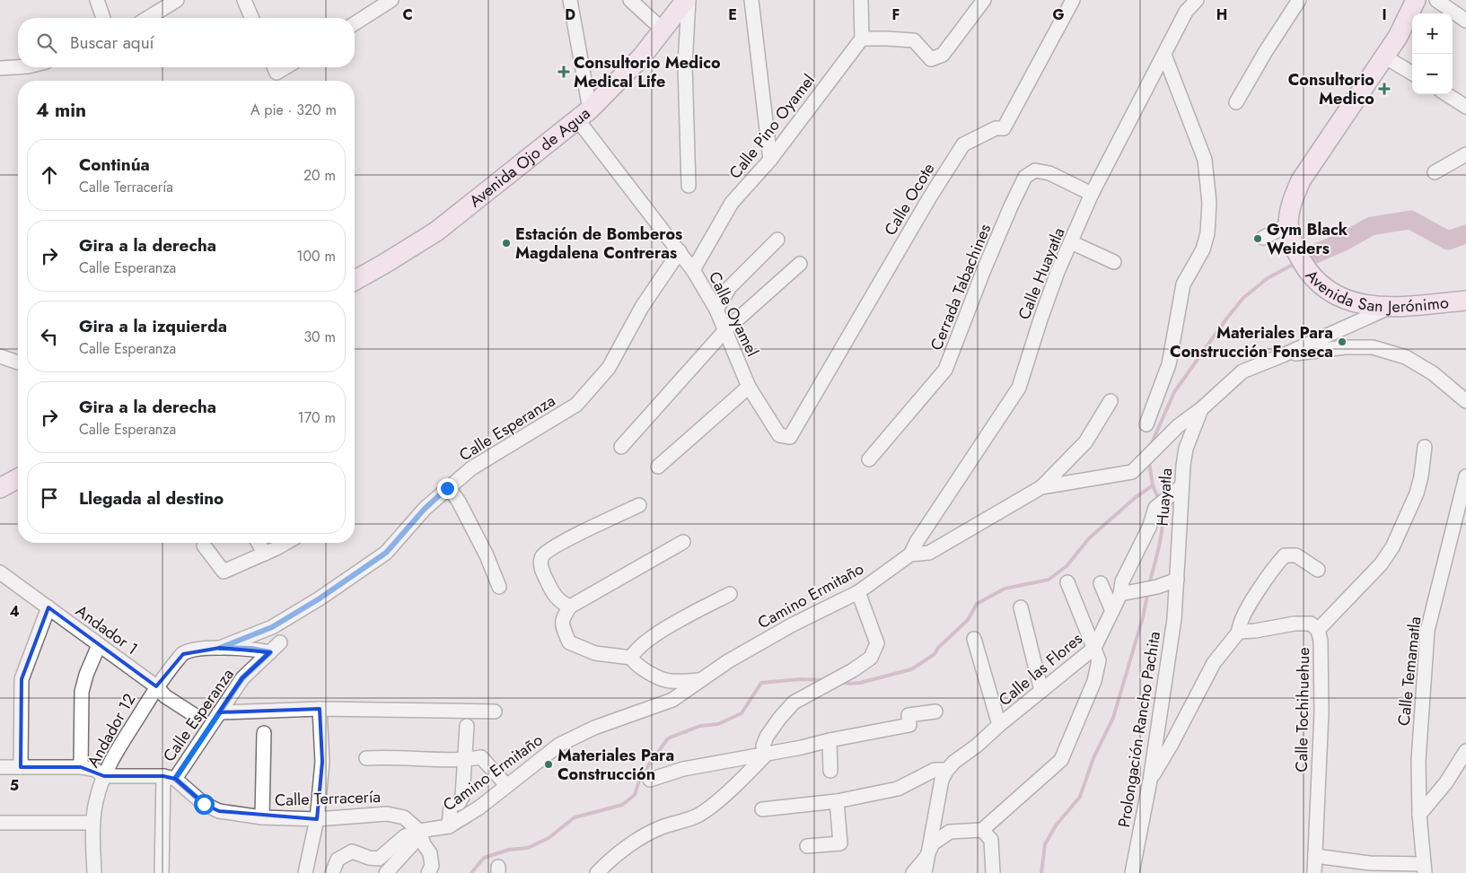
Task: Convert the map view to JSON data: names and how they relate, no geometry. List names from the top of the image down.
{
  "streets": {
    "main road": ["Avenida Ojo de Agua", "Avenida San Jerónimo"],
    "street": [
      "Calle Pino Oyamel",
      "Calle Ocote",
      "Calle Huayatla",
      "Cerrada Tabachines",
      "Calle Oyamel",
      "Calle Esperanza",
      "Huayatla",
      "Camino Ermitaño",
      "Andador 1",
      "Calle las Flores",
      "Calle Temamatla",
      "Calle Tochihuehue",
      "Prolongación Rancho Pachita",
      "Andador 12",
      "Calle Terracería"
    ]
  },
  "crossings": [
    ["Calle Pino Oyamel", "Calle Oyamel"],
    ["Avenida Ojo de Agua", "Calle Oyamel"],
    ["Calle Ocote", "Calle Oyamel"],
    ["Calle Huayatla", "Cerrada Tabachines"],
    ["Calle Huayatla", "Camino Ermitaño"],
    ["Calle Oyamel", "Calle Esperanza"],
    ["Calle Esperanza", "Andador 1"],
    ["Calle Esperanza", "Andador 12"],
    ["Calle Esperanza", "Calle Terracería"],
    ["Huayatla", "Camino Ermitaño"],
    ["Huayatla", "Calle las Flores"],
    ["Huayatla", "Prolongación Rancho Pachita"],
    ["Camino Ermitaño", "Calle Terracería"],
    ["Andador 1", "Andador 12"]
  ],
  "places": {
    "health": ["Consultorio Medico Medical Life", "Consultorio Medico"],
    "other": [
      "Gym Black Weiders",
      "Estación de Bomberos Magdalena Contreras",
      "Materiales Para Construcción Fonseca",
      "Materiales Para Construcción"
    ]
  },
  "page": {
    "map_buttons": ["+", "−"],
    "search": "Buscar aquí",
    "heading": ["4 min", "A pie · 320 m"],
    "list": [
      ["Continúa", "Calle Terracería", "20 m"],
      ["Gira a la derecha", "Calle Esperanza", "100 m"],
      ["Gira a la izquierda", "Calle Esperanza", "30 m"],
      ["Gira a la derecha", "Calle Esperanza", "170 m"],
      "Llegada al destino"
    ]
  },
  "grid": {
    "columns": [
      "C",
      "D",
      "E",
      "F",
      "G",
      "H",
      "I"
    ],
    "rows": ["4", "5"]
  }
}
